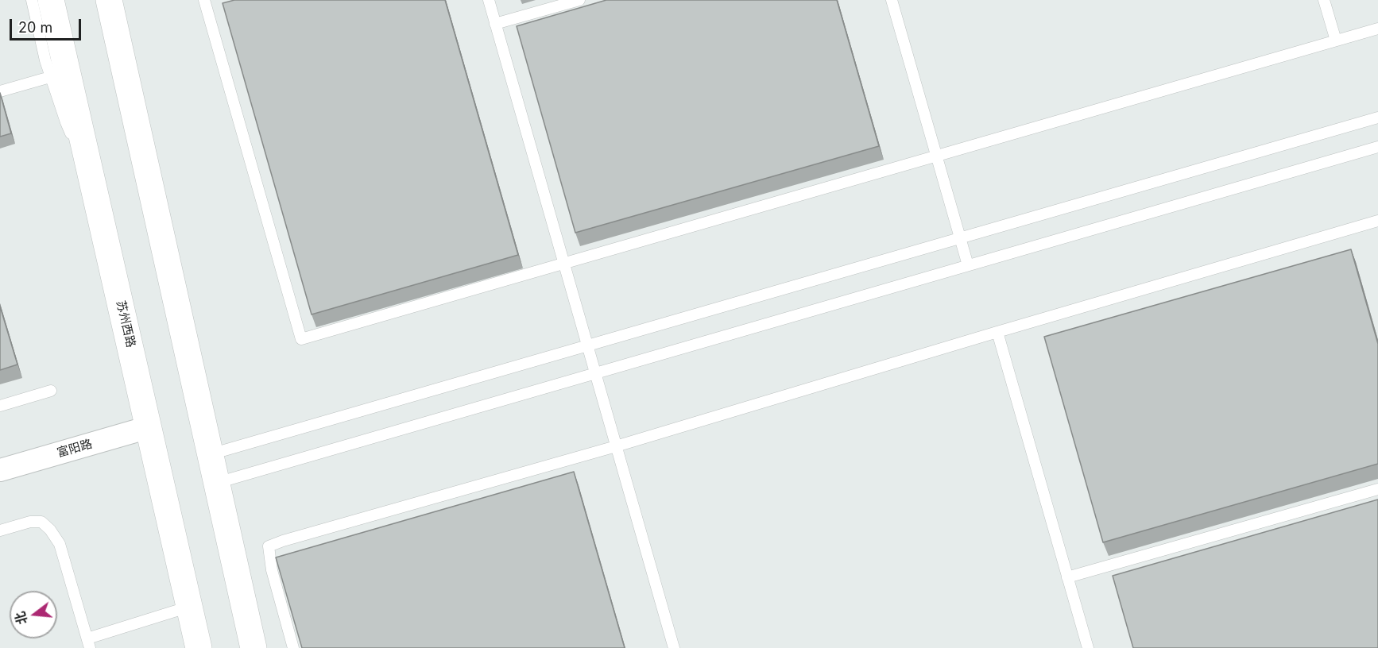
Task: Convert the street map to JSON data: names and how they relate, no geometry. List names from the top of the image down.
{
  "streets": {
    "main road": ["苏州西路"],
    "street": ["富阳路"]
  },
  "crossings": [
    ["苏州西路", "富阳路"]
  ],
  "scale_bar": "20 m",
  "north": "left"
}
